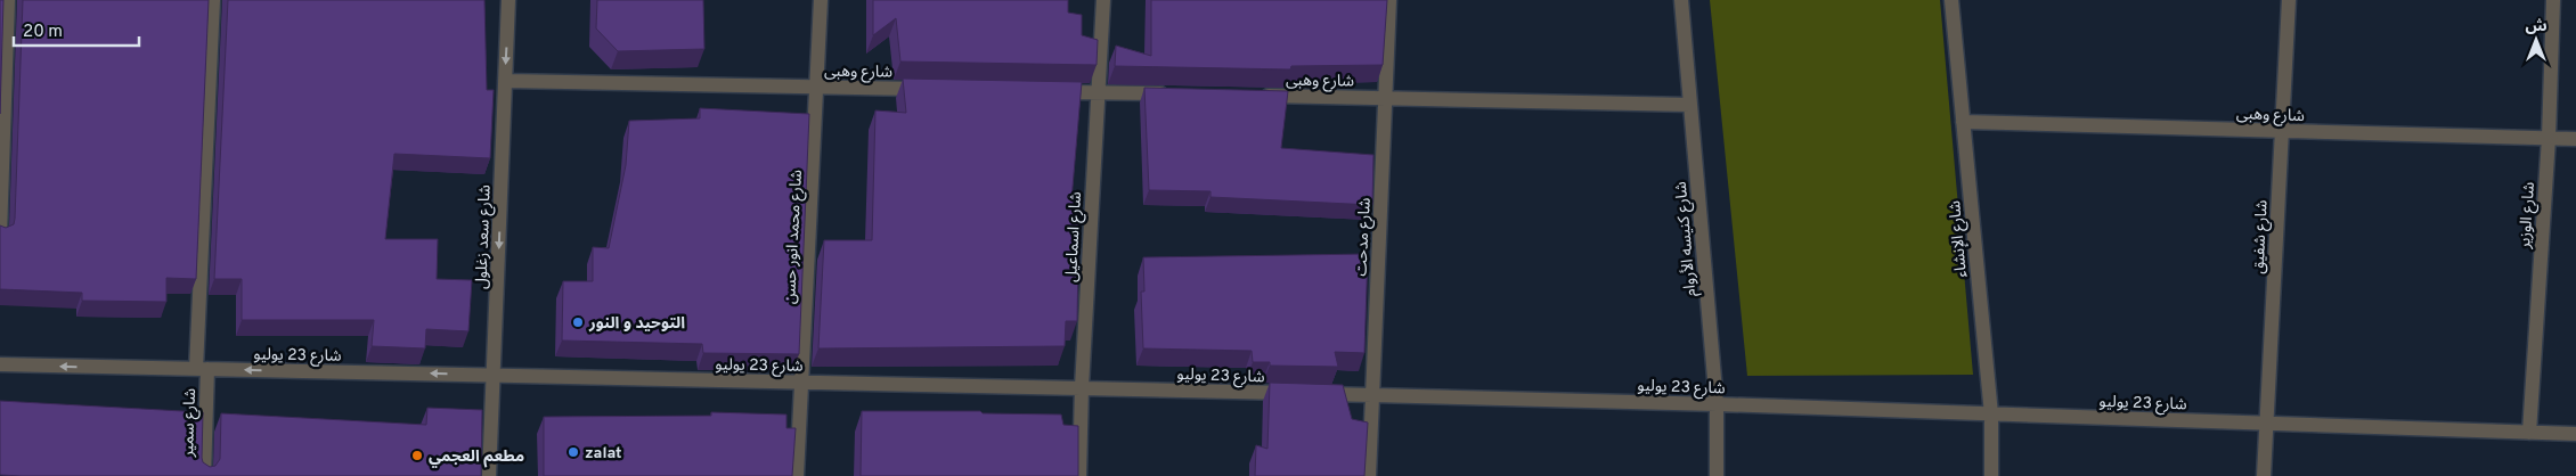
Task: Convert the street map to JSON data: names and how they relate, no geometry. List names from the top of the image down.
{
  "streets": {
    "street": [
      "شارع وهبى",
      "شارع الوزير",
      "شارع سعد زغلول",
      "شارع محمد انور حسن",
      "شارع اسماعيل",
      "شارع مدحت",
      "شارع شفيق",
      "شارع كنيسه الأروام",
      "شارع الإنشاء",
      "شارع 23 يوليو",
      "شارع سمير"
    ]
  },
  "crossings": [
    ["شارع وهبى", "شارع الوزير"],
    ["شارع وهبى", "شارع سعد زغلول"],
    ["شارع وهبى", "شارع محمد انور حسن"],
    ["شارع وهبى", "شارع مدحت"],
    ["شارع وهبى", "شارع شفيق"],
    ["شارع وهبى", "شارع كنيسه الأروام"],
    ["شارع وهبى", "شارع الإنشاء"],
    ["شارع الوزير", "شارع 23 يوليو"],
    ["شارع سعد زغلول", "شارع 23 يوليو"],
    ["شارع محمد انور حسن", "شارع 23 يوليو"],
    ["شارع اسماعيل", "شارع 23 يوليو"],
    ["شارع مدحت", "شارع 23 يوليو"],
    ["شارع شفيق", "شارع 23 يوليو"],
    ["شارع كنيسه الأروام", "شارع 23 يوليو"],
    ["شارع الإنشاء", "شارع 23 يوليو"],
    ["شارع 23 يوليو", "شارع سمير"]
  ],
  "one_way": ["شارع سعد زغلول"],
  "places": ["التوحيد و النور", "zalat", "مطعم العجمي"],
  "scale_bar": "20 m",
  "north": "top"
}
